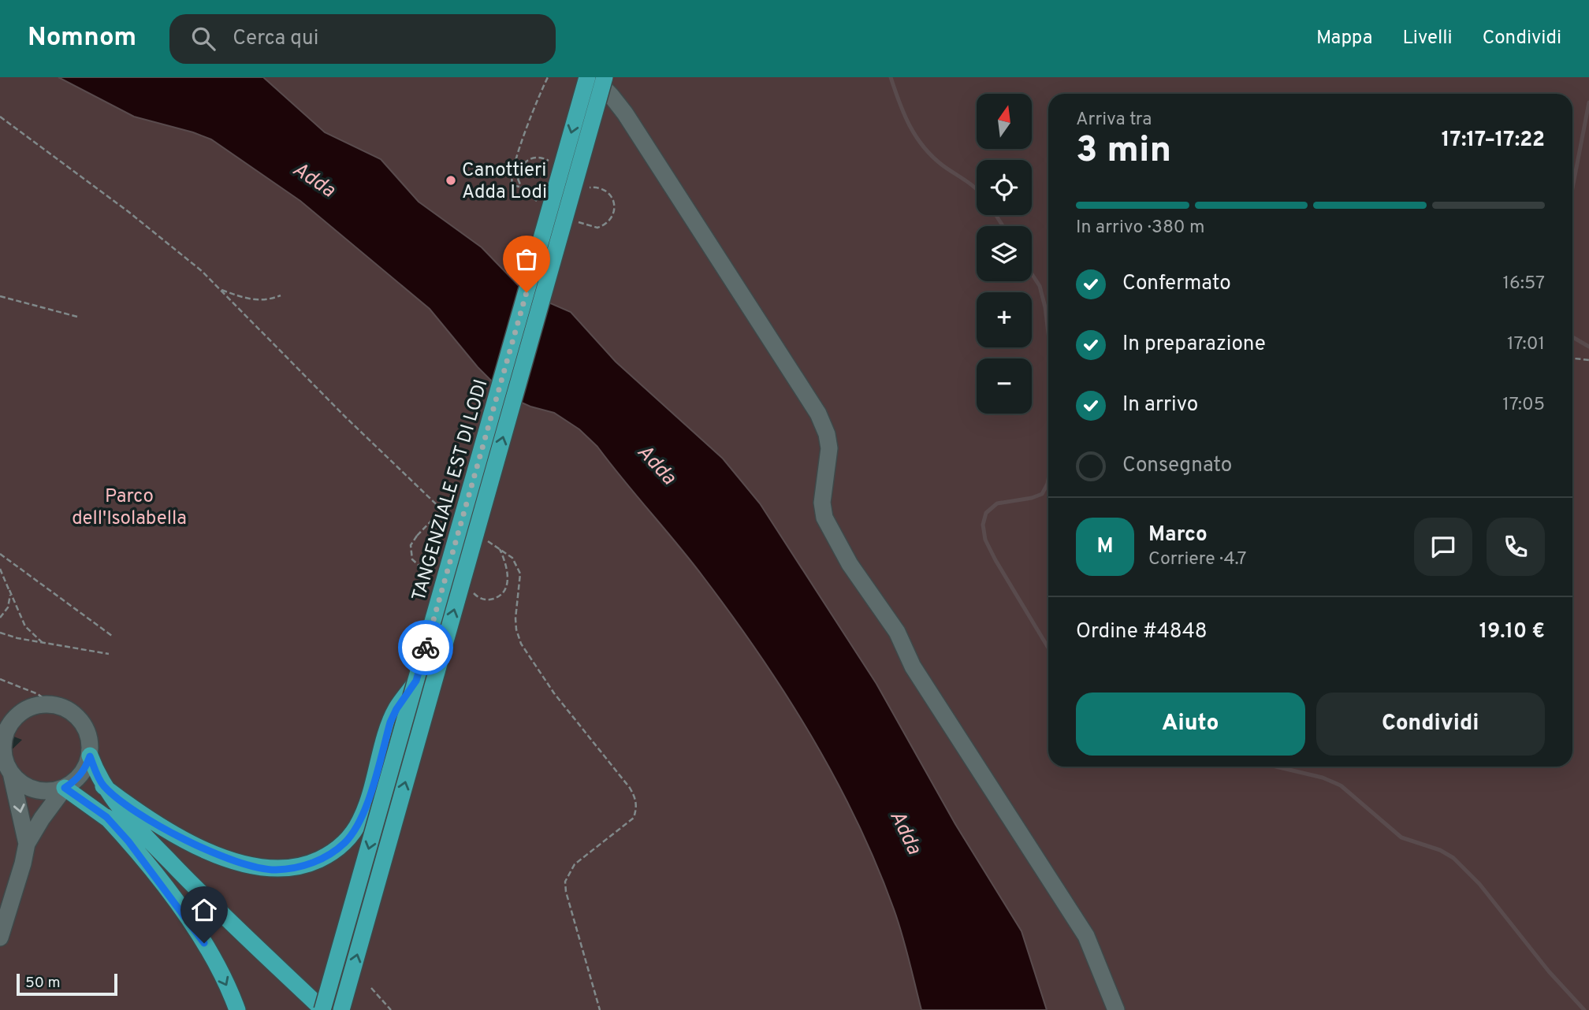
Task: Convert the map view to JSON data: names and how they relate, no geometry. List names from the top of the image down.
{
  "streets": {
    "highway": ["TANGENZIALE EST DI LODI"]
  },
  "water": ["Adda"],
  "parks": ["Parco dell'Isolabella"],
  "places": ["Canottieri Adda Lodi"],
  "scale_bar": "50 m",
  "north": "top",
  "page": {
    "header": "Nomnom",
    "search": "Cerca qui",
    "nav": ["Mappa", "Livelli", "Condividi"],
    "map_buttons": ["+", "−"],
    "heading": ["3 min", "Arriva tra", "17:17–17:22"],
    "panel": [
      "Marco",
      "Corriere · 4.7",
      "Ordine #4848",
      "19.10 €"
    ],
    "bar": "In arrivo · 380 m",
    "list": [
      ["Confermato", "16:57"],
      ["In preparazione", "17:01"],
      ["In arrivo", "17:05"],
      "Consegnato"
    ],
    "round": "M",
    "buttons": ["Aiuto", "Condividi"],
    "scale": "50 m"
  }
}
